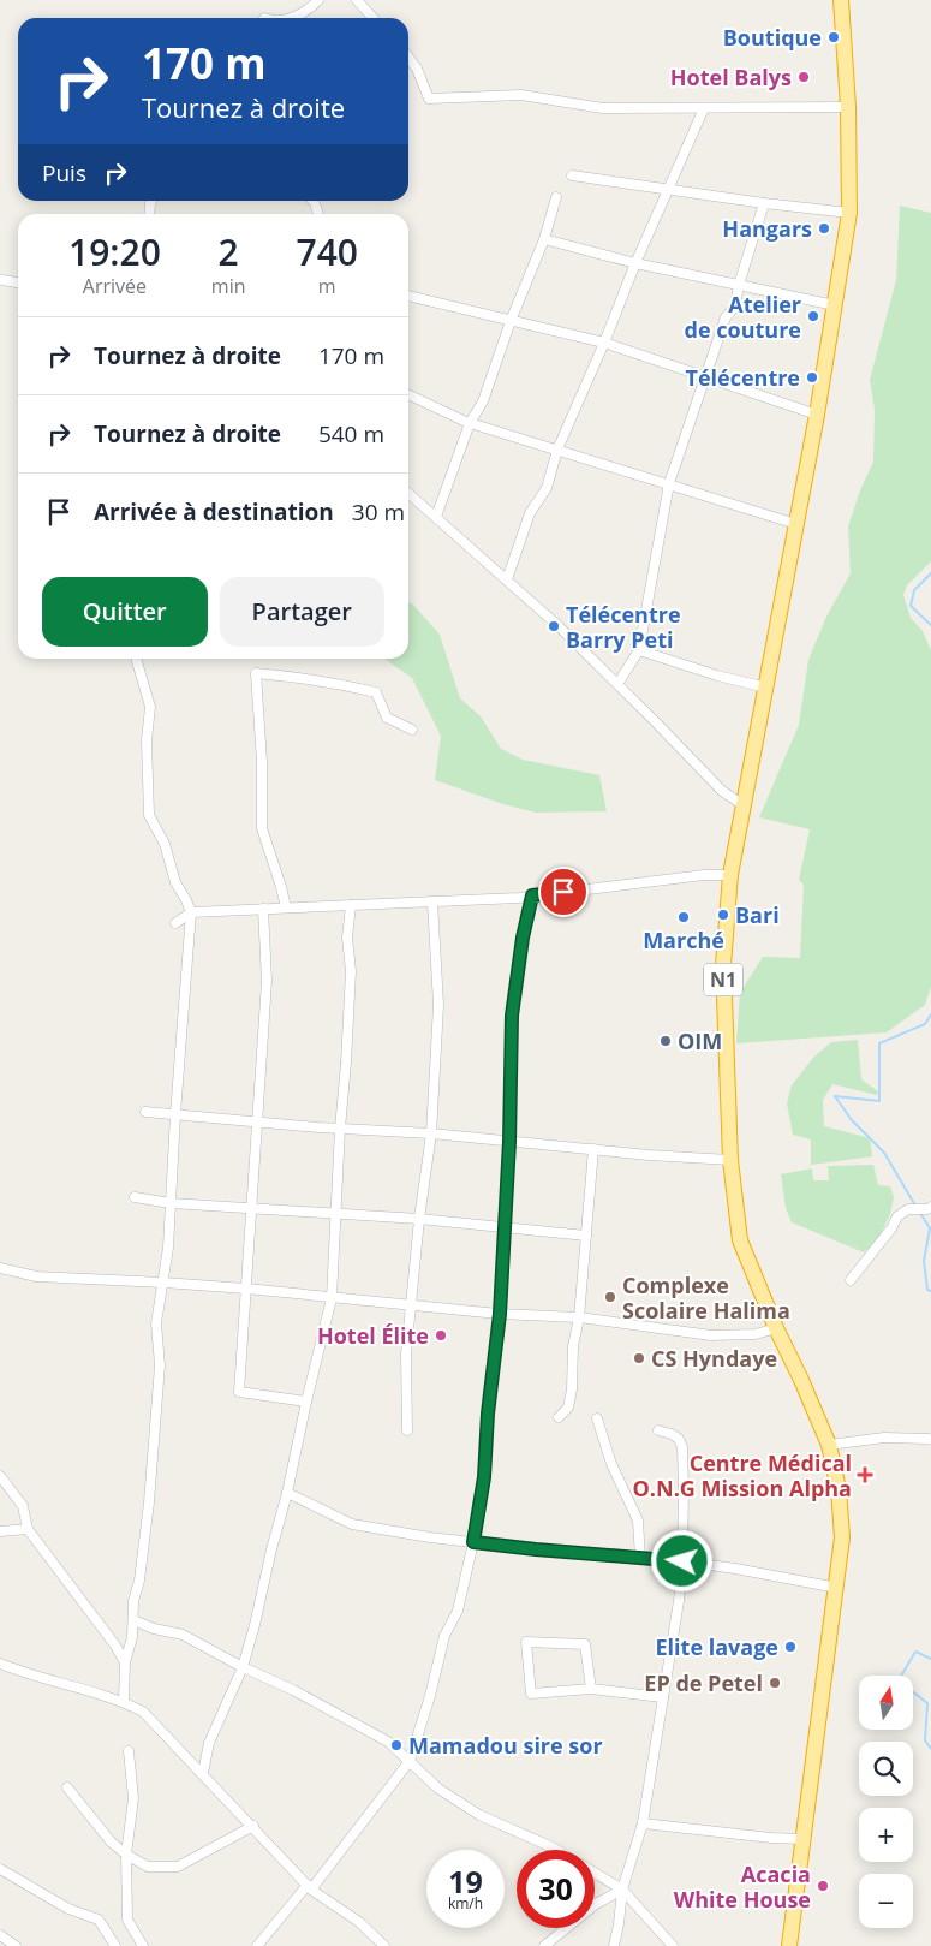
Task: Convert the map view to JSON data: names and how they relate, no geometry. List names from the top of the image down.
{
  "streets": {
    "highway": ["N1"]
  },
  "places": {
    "other": [
      "Boutique",
      "Hotel Balys",
      "Hangars",
      "Atelier de couture",
      "Télécentre",
      "Télécentre Barry Peti",
      "Bari",
      "Marché",
      "OIM",
      "Complexe Scolaire Halima",
      "Hotel Élite",
      "CS Hyndaye",
      "Elite lavage",
      "EP de Petel",
      "Mamadou sire sor",
      "Acacia White House"
    ],
    "health": ["Centre Médical O.N.G Mission Alpha"]
  },
  "north": "top",
  "page": {
    "turn": ["170 m", "Tournez à droite"],
    "then": "Puis",
    "eta": [
      "19:20",
      "Arrivée",
      "2",
      "min",
      "740",
      "m"
    ],
    "list": [
      {
        "name": "Tournez à droite",
        "value": "170 m"
      },
      {
        "name": "Tournez à droite",
        "value": "540 m"
      },
      {
        "name": "Arrivée à destination",
        "value": "30 m"
      }
    ],
    "buttons": ["Quitter", "Partager"],
    "map_buttons": ["+", "−"],
    "speed": "19 km/h",
    "limit": "30"
  }
}
